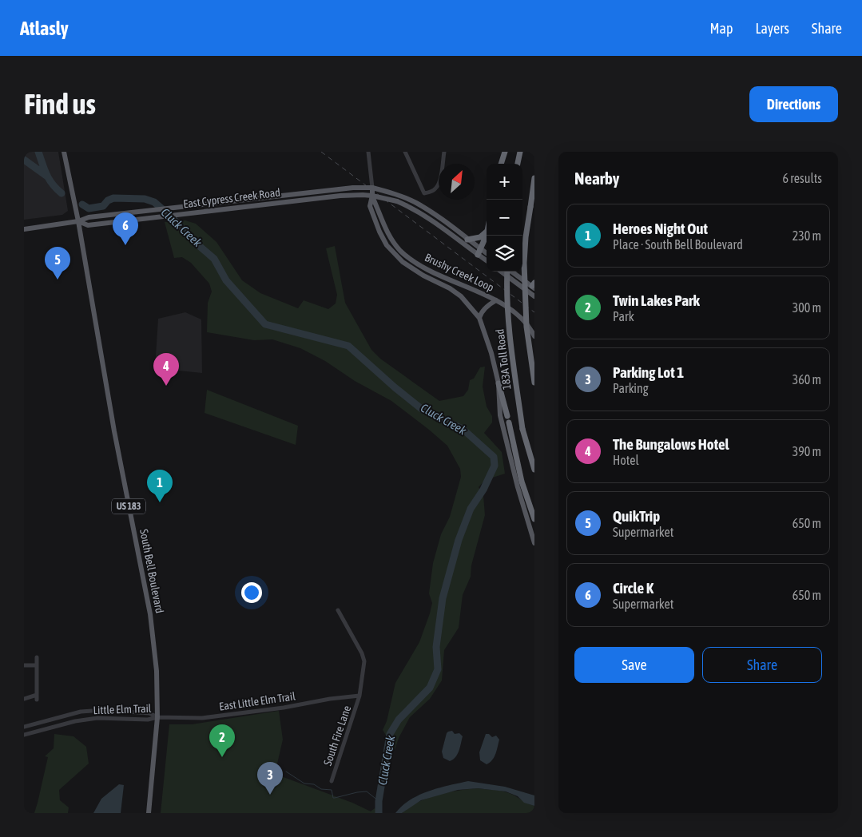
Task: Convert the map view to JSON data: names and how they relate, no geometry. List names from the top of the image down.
{
  "streets": {
    "highway": ["183A Toll Road"],
    "main road": [
      "East Cypress Creek Road",
      "Brushy Creek Loop",
      "US 183",
      "South Bell Boulevard"
    ],
    "street": ["East Little Elm Trail", "Little Elm Trail", "South Fire Lane"]
  },
  "crossings": [
    ["East Cypress Creek Road", "Brushy Creek Loop"],
    ["East Cypress Creek Road", "US 183"],
    ["East Cypress Creek Road", "South Bell Boulevard"],
    ["US 183", "South Bell Boulevard"],
    ["South Bell Boulevard", "East Little Elm Trail"],
    ["South Bell Boulevard", "Little Elm Trail"],
    ["East Little Elm Trail", "Little Elm Trail"],
    ["East Little Elm Trail", "South Fire Lane"]
  ],
  "water": ["Cluck Creek"],
  "north": "top right",
  "page": {
    "header": "Atlasly",
    "nav": ["Map", "Layers", "Share"],
    "buttons": [
      "Directions",
      ["Save", "Share"]
    ],
    "title": "Find us",
    "heading": ["Nearby", "6 results"],
    "map_buttons": ["+", "−"],
    "list": [
      {
        "mark": "1",
        "name": "Heroes Night Out",
        "note": "Place · South Bell Boulevard",
        "value": "230 m"
      },
      {
        "mark": "2",
        "name": "Twin Lakes Park",
        "note": "Park",
        "value": "300 m"
      },
      {
        "mark": "3",
        "name": "Parking Lot 1",
        "note": "Parking",
        "value": "360 m"
      },
      {
        "mark": "4",
        "name": "The Bungalows Hotel",
        "note": "Hotel",
        "value": "390 m"
      },
      {
        "mark": "5",
        "name": "QuikTrip",
        "note": "Supermarket",
        "value": "650 m"
      },
      {
        "mark": "6",
        "name": "Circle K",
        "note": "Supermarket",
        "value": "650 m"
      }
    ],
    "pins": [
      "6",
      "5",
      "4",
      "1",
      "2",
      "3"
    ]
  }
}
